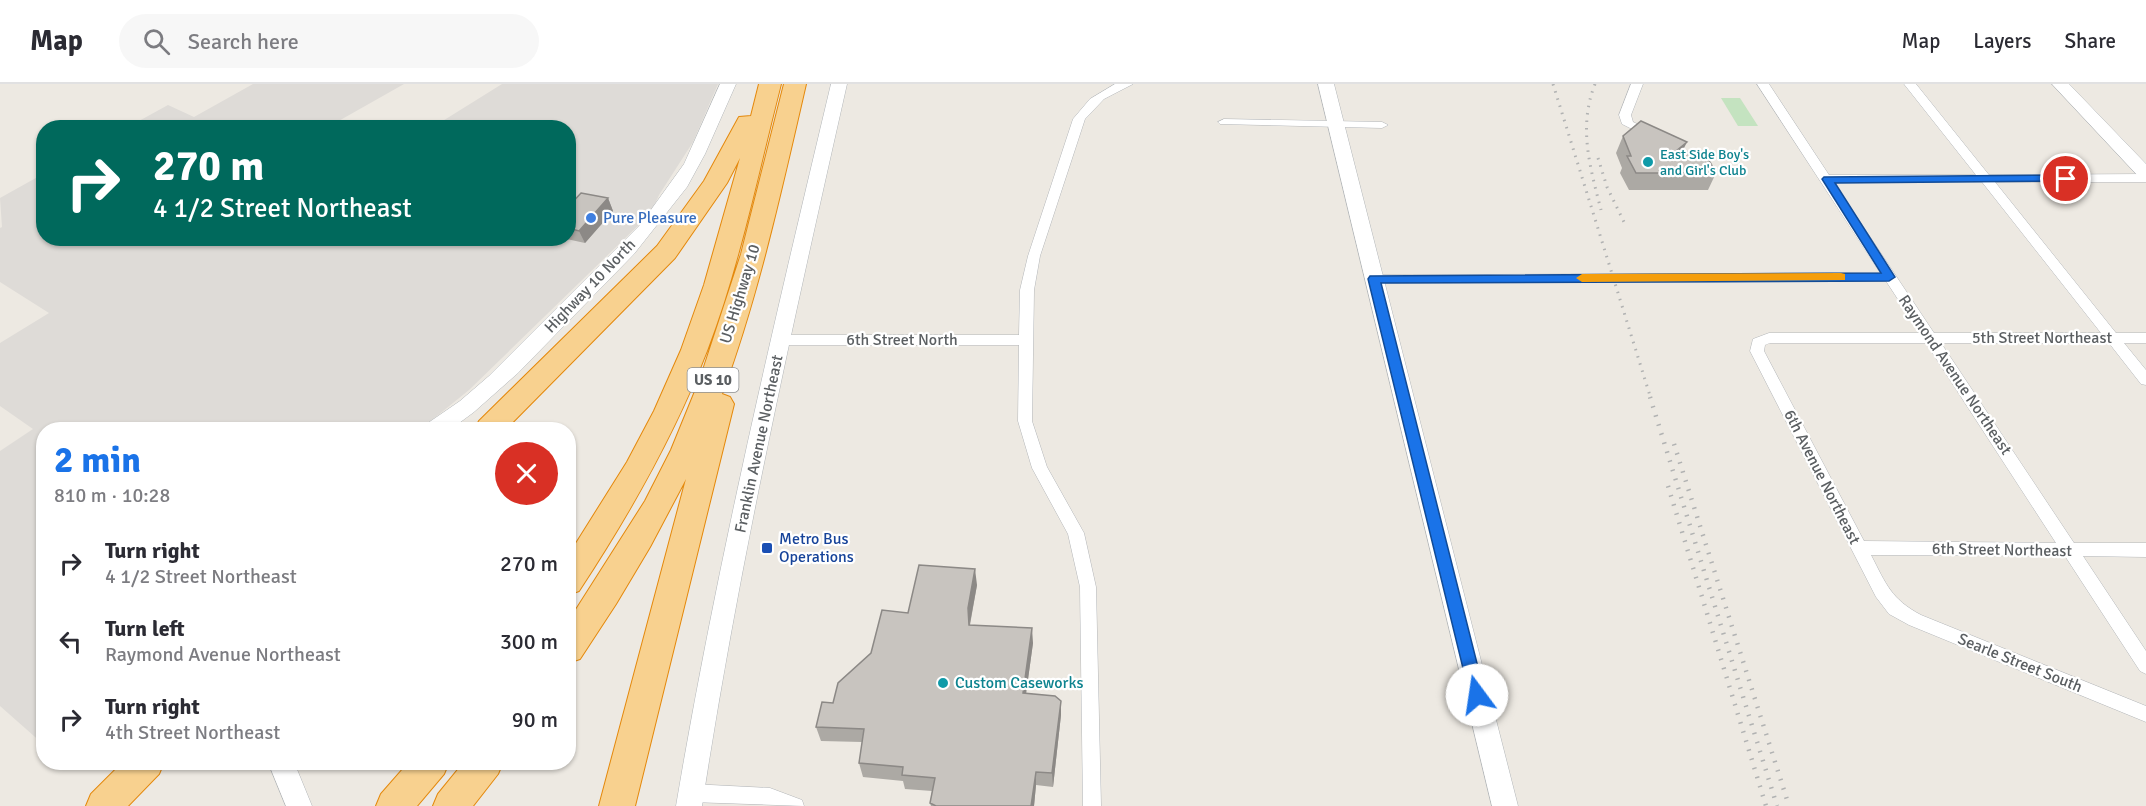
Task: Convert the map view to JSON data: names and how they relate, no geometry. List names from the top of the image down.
{
  "streets": {
    "highway": ["US Highway 10", "US 10"],
    "street": [
      "Highway 10 North",
      "5th Street Northeast",
      "6th Street North",
      "Raymond Avenue Northeast",
      "Franklin Avenue Northeast",
      "6th Avenue Northeast",
      "6th Street Northeast",
      "Searle Street South"
    ]
  },
  "crossings": [
    ["5th Street Northeast", "Raymond Avenue Northeast"],
    ["5th Street Northeast", "6th Avenue Northeast"],
    ["6th Street North", "Franklin Avenue Northeast"],
    ["Raymond Avenue Northeast", "6th Street Northeast"],
    ["6th Avenue Northeast", "6th Street Northeast"],
    ["6th Avenue Northeast", "Searle Street South"]
  ],
  "places": {
    "other": ["East Side Boy's and Girl's Club", "Pure Pleasure", "Custom Caseworks"],
    "transit": ["Metro Bus Operations"]
  },
  "page": {
    "header": "Map",
    "search": "Search here",
    "nav": ["Map", "Layers", "Share"],
    "turn": ["270 m", "4 1/2 Street Northeast"],
    "heading": ["2 min", "810 m · 10:28"],
    "list": [
      {
        "name": "Turn right",
        "note": "4 1/2 Street Northeast",
        "value": "270 m"
      },
      {
        "name": "Turn left",
        "note": "Raymond Avenue Northeast",
        "value": "300 m"
      },
      {
        "name": "Turn right",
        "note": "4th Street Northeast",
        "value": "90 m"
      }
    ]
  }
}
